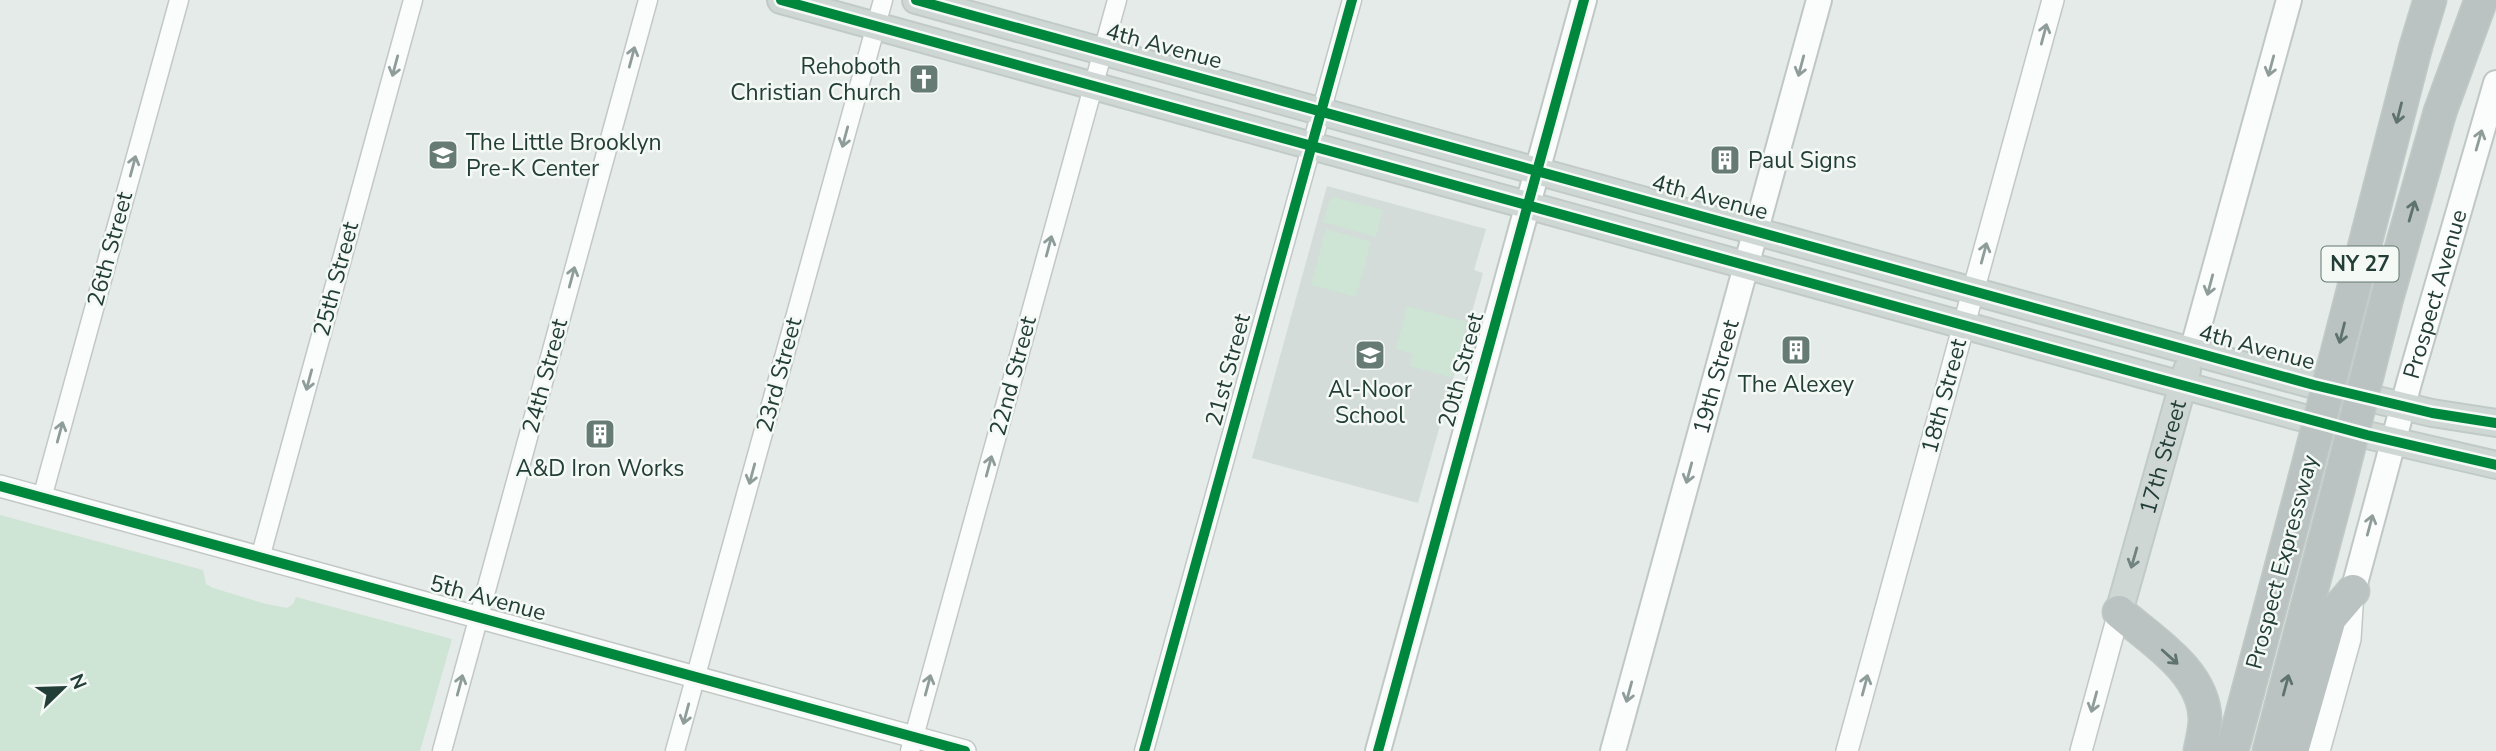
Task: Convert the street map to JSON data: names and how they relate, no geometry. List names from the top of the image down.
{
  "streets": {
    "highway": ["NY 27", "Prospect Expressway"],
    "main road": [
      "4th Avenue",
      "Prospect Avenue",
      "20th Street",
      "19th Street",
      "17th Street"
    ],
    "street": [
      "26th Street",
      "25th Street",
      "21st Street",
      "23rd Street",
      "24th Street",
      "22nd Street",
      "18th Street",
      "5th Avenue"
    ]
  },
  "crossings": [
    ["4th Avenue", "Prospect Avenue"],
    ["4th Avenue", "21st Street"],
    ["4th Avenue", "20th Street"],
    ["4th Avenue", "19th Street"],
    ["4th Avenue", "22nd Street"],
    ["4th Avenue", "18th Street"],
    ["4th Avenue", "17th Street"],
    ["26th Street", "5th Avenue"],
    ["NY 27", "Prospect Expressway"],
    ["25th Street", "5th Avenue"],
    ["23rd Street", "5th Avenue"],
    ["24th Street", "5th Avenue"],
    ["22nd Street", "5th Avenue"]
  ],
  "one_way": [
    "26th Street",
    "25th Street",
    "Prospect Avenue",
    "23rd Street",
    "19th Street",
    "24th Street",
    "22nd Street",
    "18th Street",
    "17th Street"
  ],
  "places": {
    "church": ["Rehoboth Christian Church"],
    "school or university": ["The Little Brooklyn Pre-K Center", "Al-Noor School"],
    "building": ["Paul Signs", "The Alexey", "A&D Iron Works"]
  },
  "north": "top right"
}
